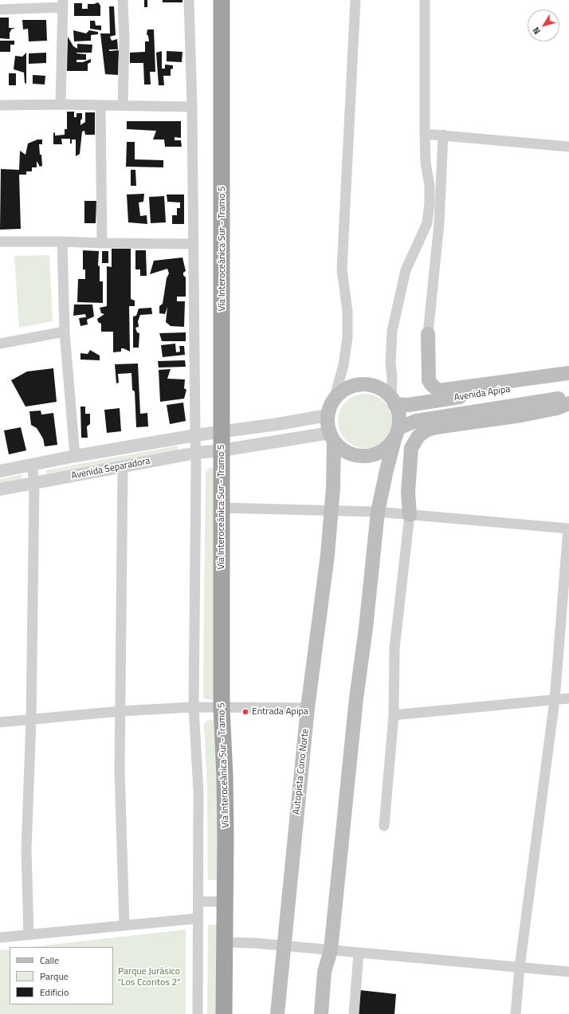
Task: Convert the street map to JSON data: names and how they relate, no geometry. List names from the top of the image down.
{
  "streets": {
    "highway": ["Vía Interoceánica Sur - Tramo 5"],
    "main road": ["Avenida Apipa", "Autopista Cono Norte"],
    "street": ["Avenida Separadora"]
  },
  "crossings": [
    ["Vía Interoceánica Sur - Tramo 5", "Avenida Separadora"],
    ["Avenida Apipa", "Autopista Cono Norte"]
  ],
  "parks": ["Parque Jurásico \"Los Ccoritos 2\""],
  "places": ["Entrada Apipa"],
  "legend": ["Calle", "Parque", "Edificio"],
  "north": "bottom left"
}
